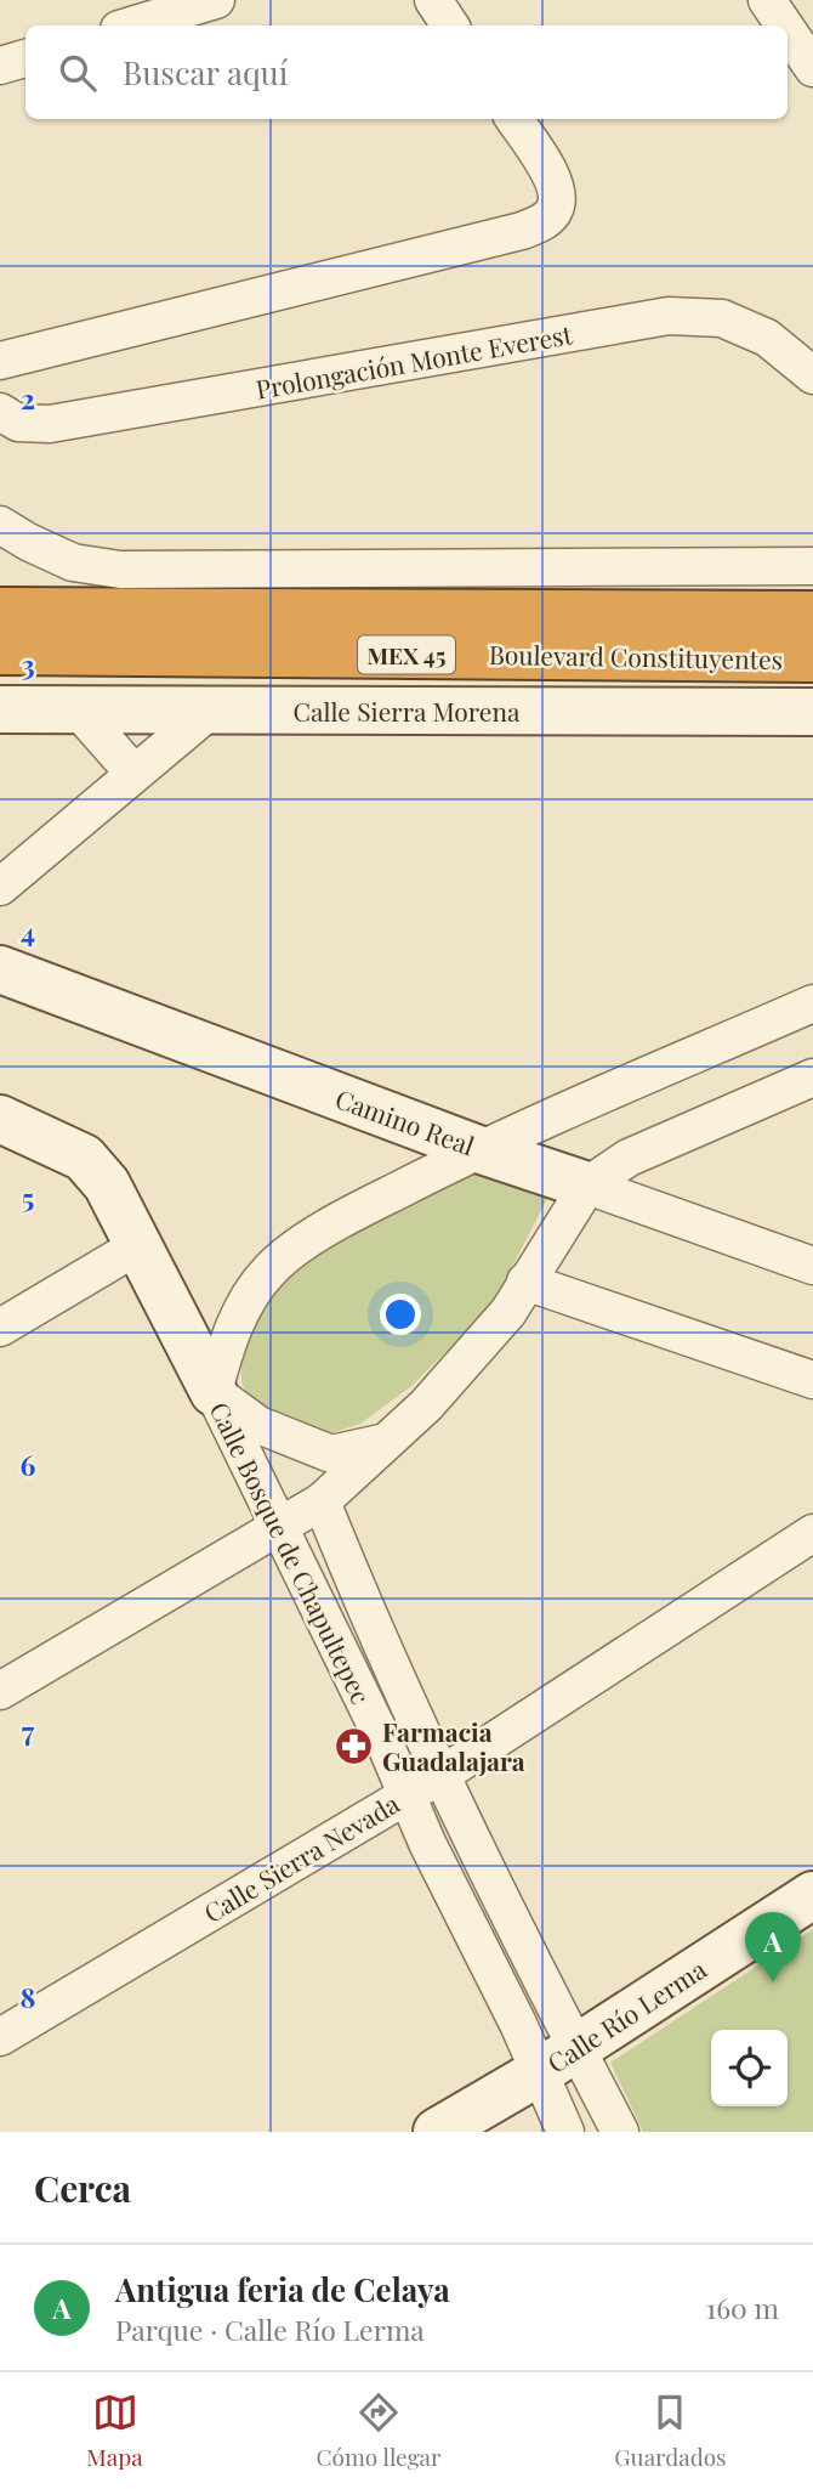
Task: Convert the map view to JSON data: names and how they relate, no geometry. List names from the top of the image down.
{
  "streets": {
    "highway": ["MEX 45", "Boulevard Constituyentes"],
    "street": [
      "Prolongación Monte Everest",
      "Calle Sierra Morena",
      "Camino Real",
      "Calle Bosque de Chapultepec",
      "Calle Sierra Nevada",
      "Calle Río Lerma"
    ]
  },
  "crossings": [
    ["Calle Bosque de Chapultepec", "Calle Sierra Nevada"],
    ["Calle Bosque de Chapultepec", "Calle Río Lerma"]
  ],
  "places": {
    "pharmacy": ["Farmacia Guadalajara"]
  },
  "page": {
    "search": "Buscar aquí",
    "pins": "A",
    "heading": "Cerca",
    "list": [
      {
        "mark": "A",
        "name": "Antigua feria de Celaya",
        "note": "Parque · Calle Río Lerma",
        "value": "160 m"
      }
    ],
    "nav": ["Mapa", "Cómo llegar", "Guardados"]
  },
  "grid": {
    "rows": [
      "2",
      "3",
      "4",
      "5",
      "6",
      "7",
      "8"
    ]
  }
}
